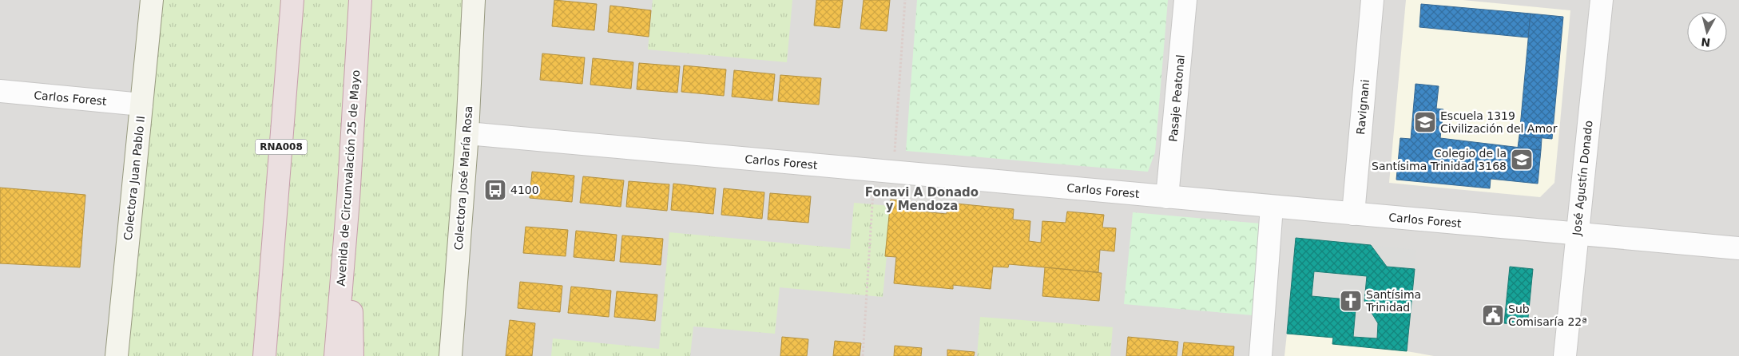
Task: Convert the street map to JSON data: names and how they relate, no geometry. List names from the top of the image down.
{
  "streets": {
    "highway": ["RNA008", "Avenida de Circunvalación 25 de Mayo"],
    "main road": ["Colectora Juan Pablo II", "Colectora José María Rosa"],
    "street": [
      "Carlos Forest",
      "Pasaje Peatonal",
      "Ravignani",
      "José Agustín Donado"
    ]
  },
  "crossings": [
    ["Carlos Forest", "Pasaje Peatonal"],
    ["Carlos Forest", "Ravignani"],
    ["Carlos Forest", "Colectora Juan Pablo II"],
    ["Carlos Forest", "Colectora José María Rosa"],
    ["Carlos Forest", "José Agustín Donado"]
  ],
  "districts": ["Fonavi A Donado y Mendoza"],
  "places": {
    "school or university": ["Escuela 1319 Civilización del Amor", "Colegio de la Santísima Trinidad 3168"],
    "bus stop": ["4100"],
    "church": ["Santísima Trinidad"],
    "public building": ["Sub Comisaría 22ª"]
  },
  "north": "bottom"
}
